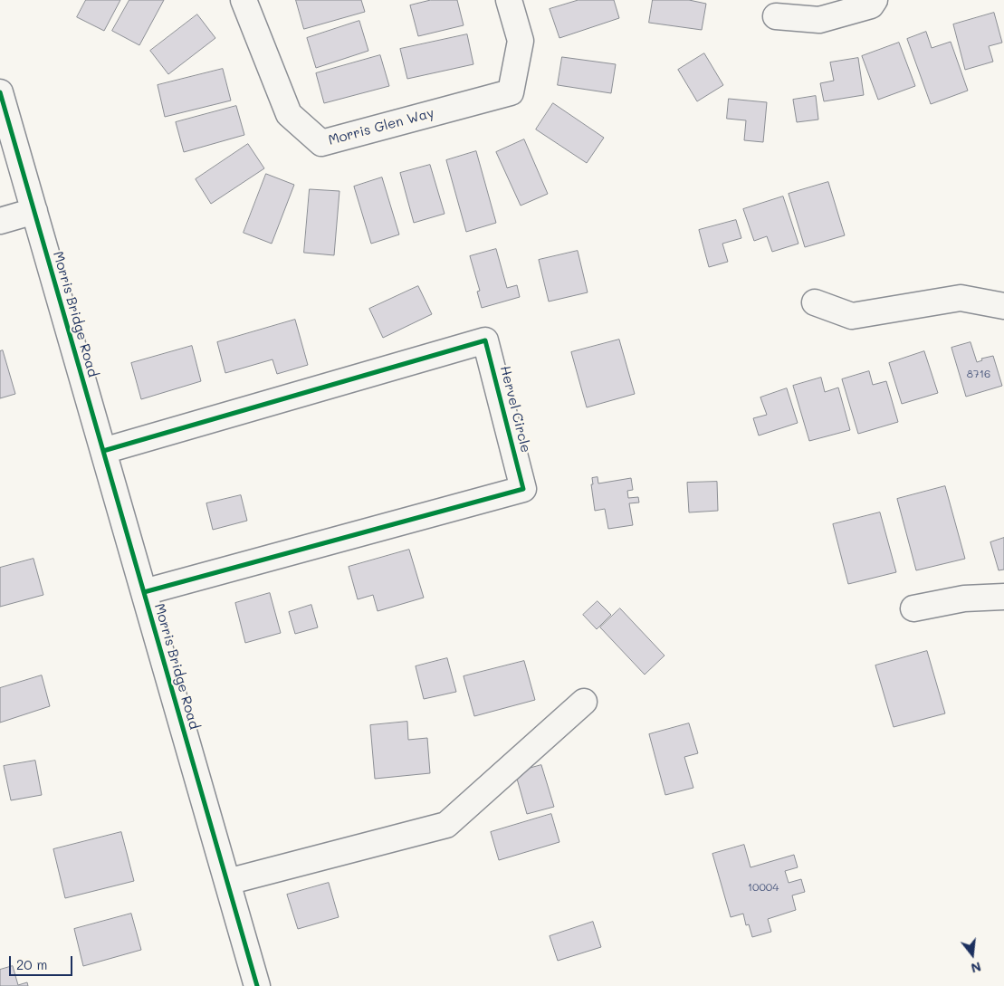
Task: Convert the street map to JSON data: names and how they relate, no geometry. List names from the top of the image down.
{
  "streets": {
    "street": ["Morris Glen Way", "Morris Bridge Road", "Hervel Circle"]
  },
  "crossings": [
    ["Morris Bridge Road", "Hervel Circle"]
  ],
  "house_numbers": ["8716", "10004"],
  "scale_bar": "20 m",
  "north": "bottom"
}
